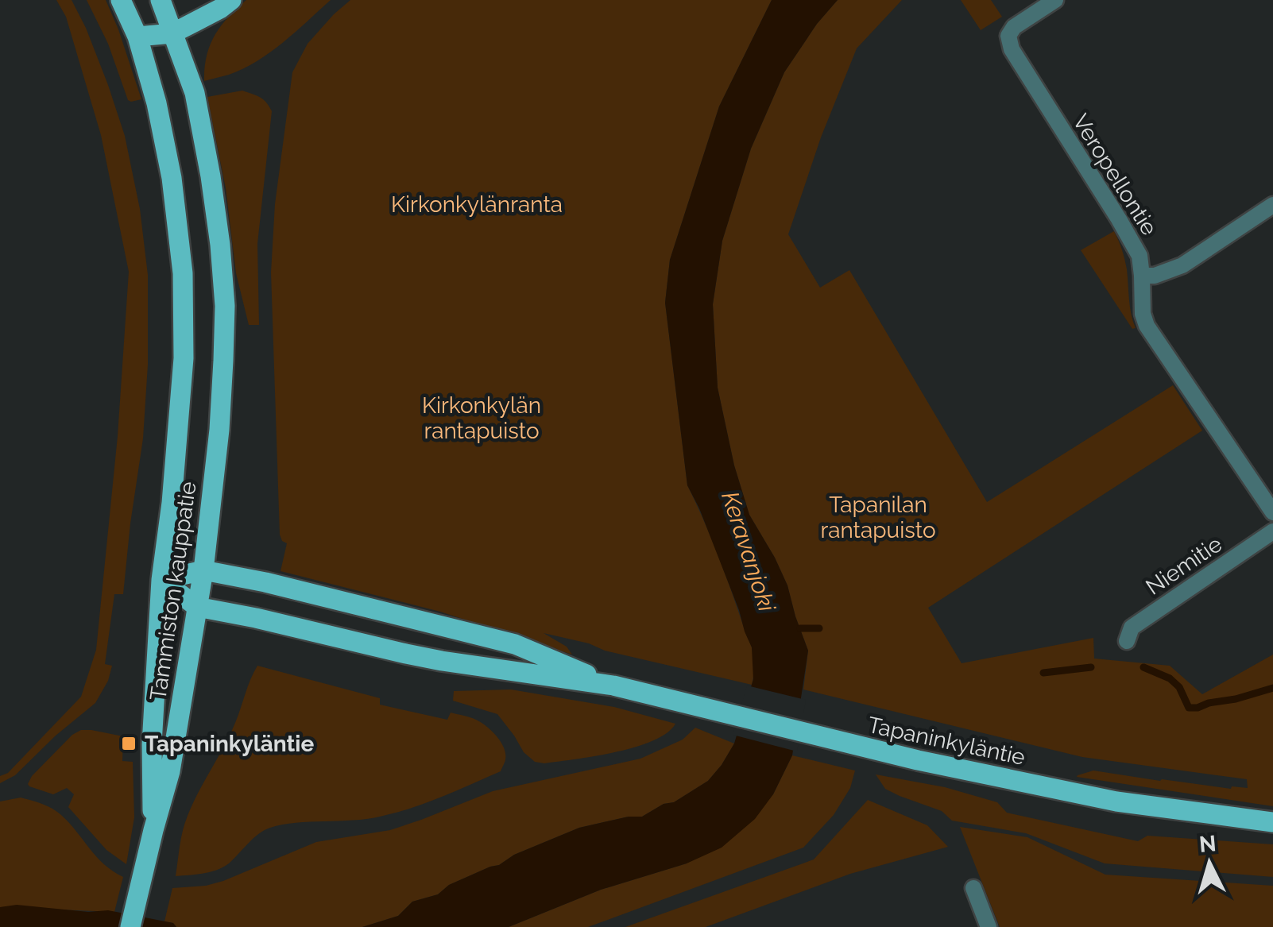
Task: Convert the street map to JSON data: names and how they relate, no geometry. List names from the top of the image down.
{
  "streets": {
    "main road": ["Tammiston kauppatie", "Tapaninkyläntie"],
    "street": ["Veropellontie", "Niemitie"]
  },
  "crossings": [
    ["Tammiston kauppatie", "Tapaninkyläntie"]
  ],
  "water": ["Keravanjoki"],
  "parks": ["Kirkonkylänranta", "Kirkonkylän rantapuisto", "Tapanilan rantapuisto"],
  "places": {
    "transit": ["Tapaninkyläntie"]
  },
  "north": "top"
}
